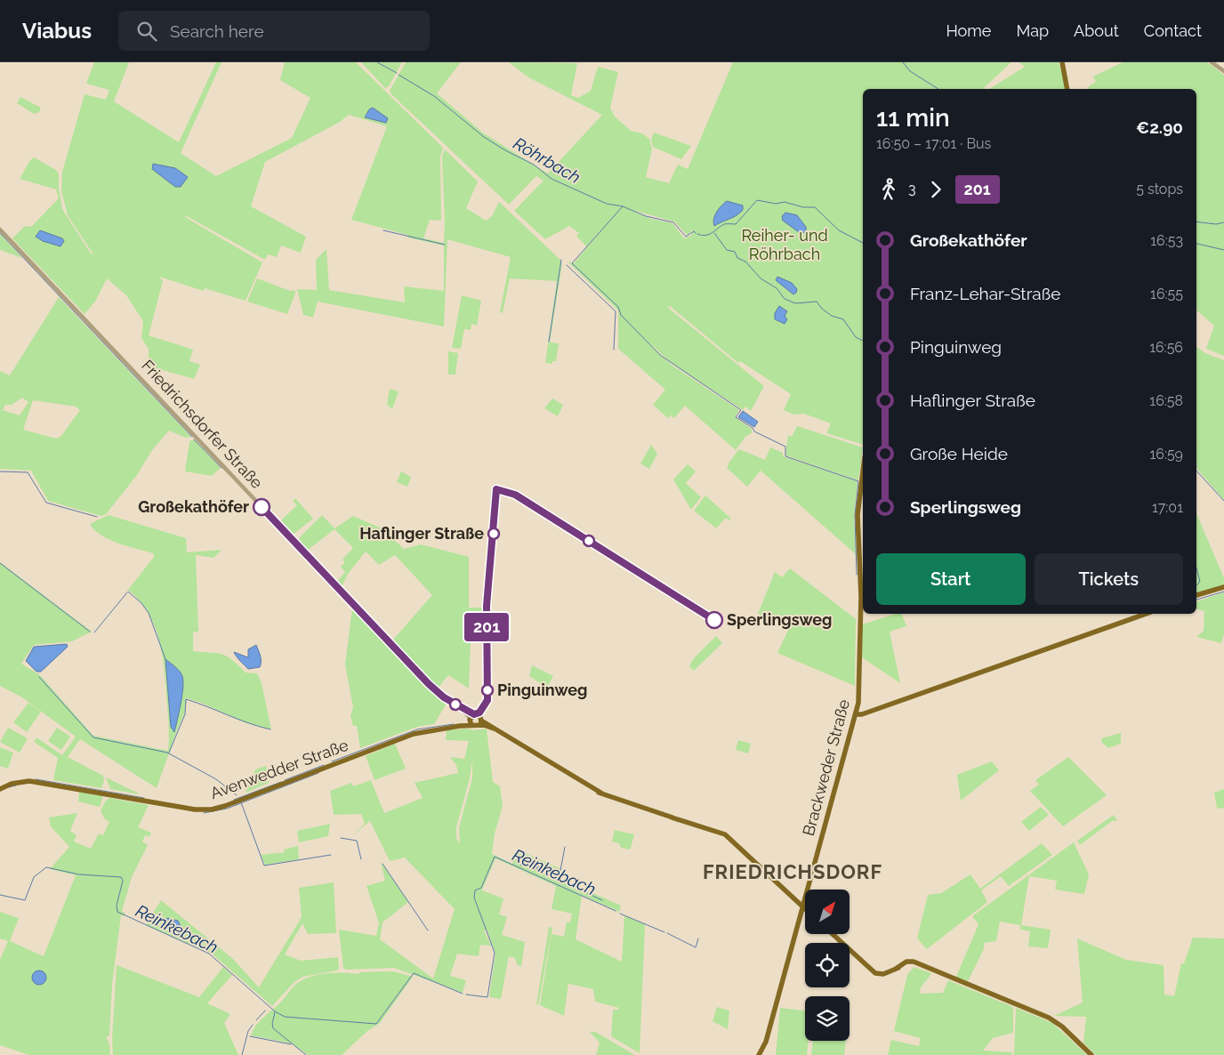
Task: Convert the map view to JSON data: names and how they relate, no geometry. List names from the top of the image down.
{
  "streets": {
    "main road": ["Brackweder Straße", "Avenwedder Straße"],
    "street": ["Friedrichsdorfer Straße"]
  },
  "crossings": [
    ["Friedrichsdorfer Straße", "Avenwedder Straße"]
  ],
  "districts": ["FRIEDRICHSDORF"],
  "water": ["Röhrbach", "Reinkebach"],
  "parks": ["Reiher- und Röhrbach"],
  "places": [
    "Großekathöfer",
    "Haflinger Straße",
    "Sperlingsweg",
    "Pinguinweg"
  ],
  "lines": ["bus line 201"],
  "north": "top right",
  "page": {
    "header": "Viabus",
    "search": "Search here",
    "nav": [
      "Home",
      "Map",
      "About",
      "Contact"
    ],
    "on_map": "201",
    "heading": ["11 min", "16:50 – 17:01 · Bus", "€2.90"],
    "legs": ["3", "201", "5 stops"],
    "list": [
      {
        "name": "Großekathöfer",
        "value": "16:53"
      },
      {
        "name": "Franz-Lehar-Straße",
        "value": "16:55"
      },
      {
        "name": "Pinguinweg",
        "value": "16:56"
      },
      {
        "name": "Haflinger Straße",
        "value": "16:58"
      },
      {
        "name": "Große Heide",
        "value": "16:59"
      },
      {
        "name": "Sperlingsweg",
        "value": "17:01"
      }
    ],
    "buttons": ["Start", "Tickets"]
  }
}
